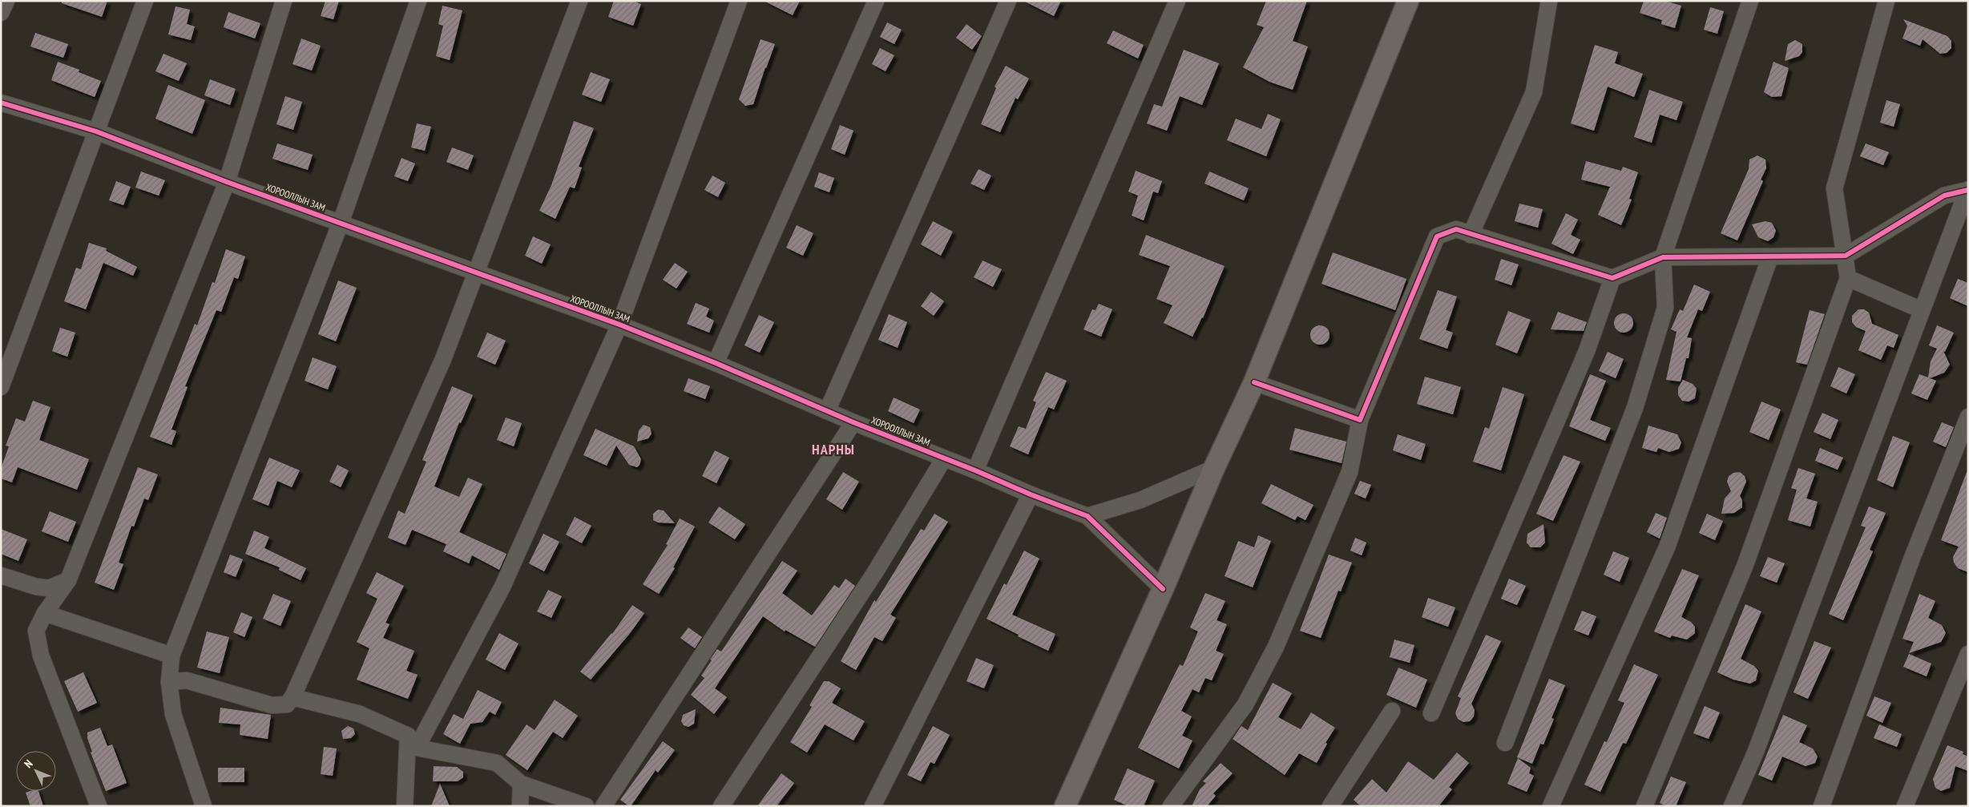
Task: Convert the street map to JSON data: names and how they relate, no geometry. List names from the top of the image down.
{
  "streets": {
    "street": ["ХОРООЛЛЫН ЗАМ"]
  },
  "districts": ["НАРНЫ"],
  "north": "top left"
}
